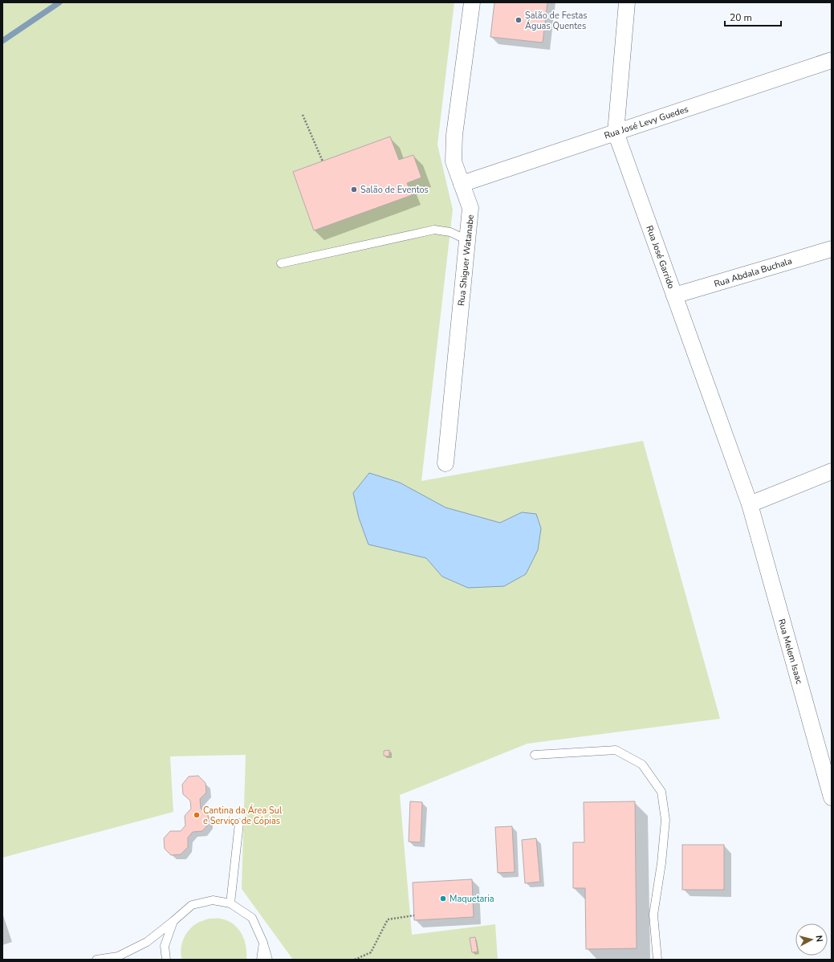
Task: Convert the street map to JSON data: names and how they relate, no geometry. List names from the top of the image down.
{
  "streets": {
    "street": [
      "Rua José Levy Guedes",
      "Rua José Garrido",
      "Rua Shiguer Watanabe",
      "Rua Abdala Buchala",
      "Rua Melem Isaac"
    ]
  },
  "crossings": [
    ["Rua José Levy Guedes", "Rua José Garrido"],
    ["Rua José Levy Guedes", "Rua Shiguer Watanabe"],
    ["Rua José Garrido", "Rua Abdala Buchala"],
    ["Rua José Garrido", "Rua Melem Isaac"]
  ],
  "places": [
    "Salão de Festas Águas Quentes",
    "Salão de Eventos",
    "Cantina da Área Sul e Serviço de Cópias",
    "Maquetaria"
  ],
  "scale_bar": "20 m",
  "north": "right"
}
